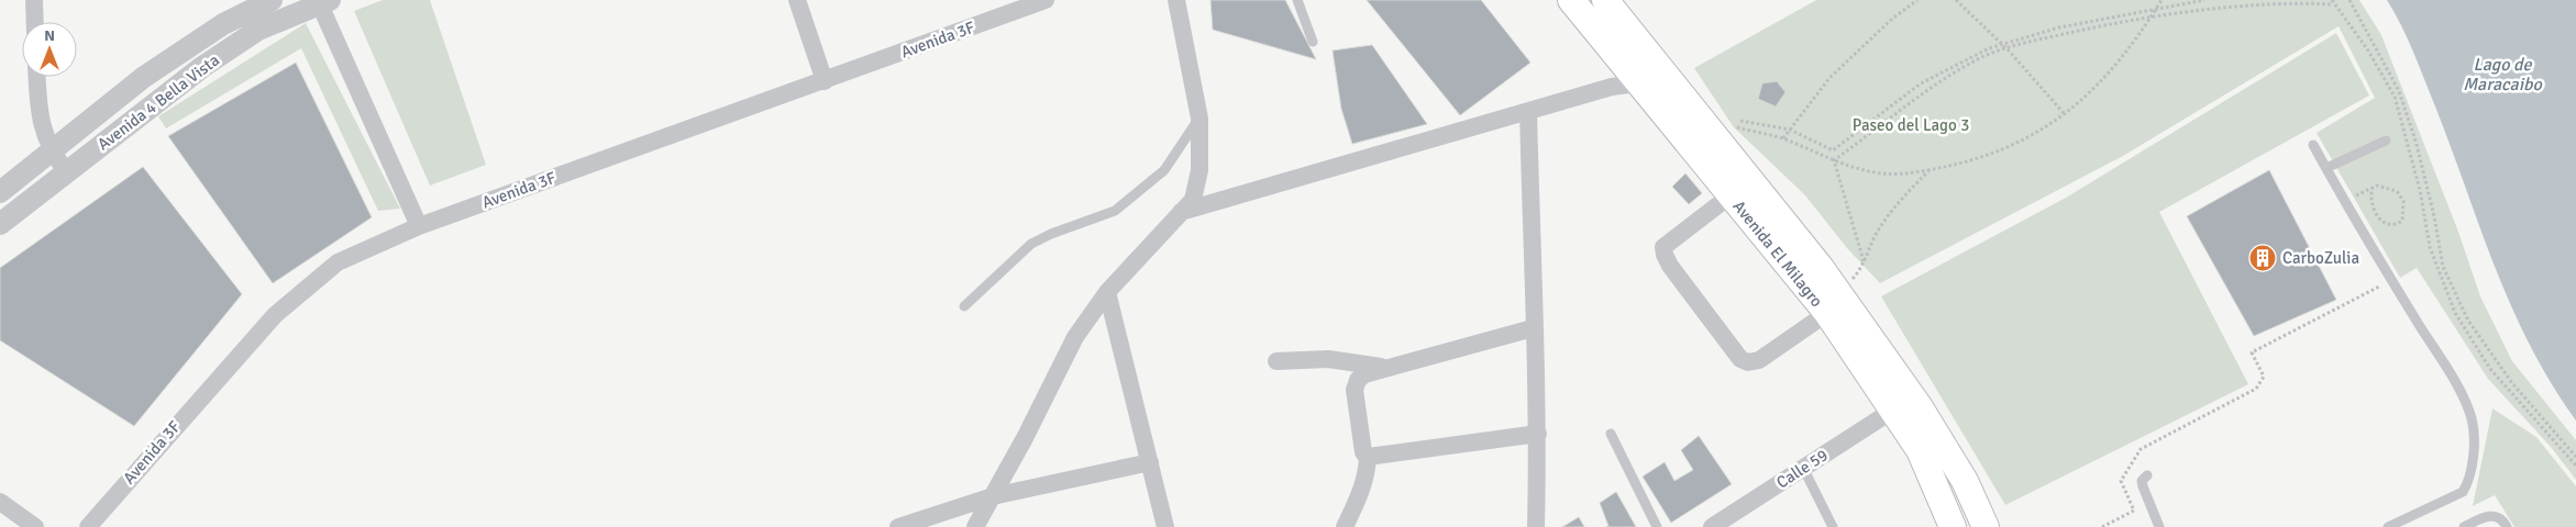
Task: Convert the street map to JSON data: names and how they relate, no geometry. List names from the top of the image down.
{
  "streets": {
    "main road": ["Avenida El Milagro"],
    "street": ["Avenida 3F", "Avenida 4 Bella Vista", "Calle 59"]
  },
  "crossings": [
    ["Avenida El Milagro", "Calle 59"]
  ],
  "water": ["Lago de Maracaibo"],
  "parks": ["Paseo del Lago 3"],
  "places": {
    "building": ["CarboZulia"]
  },
  "north": "top"
}
